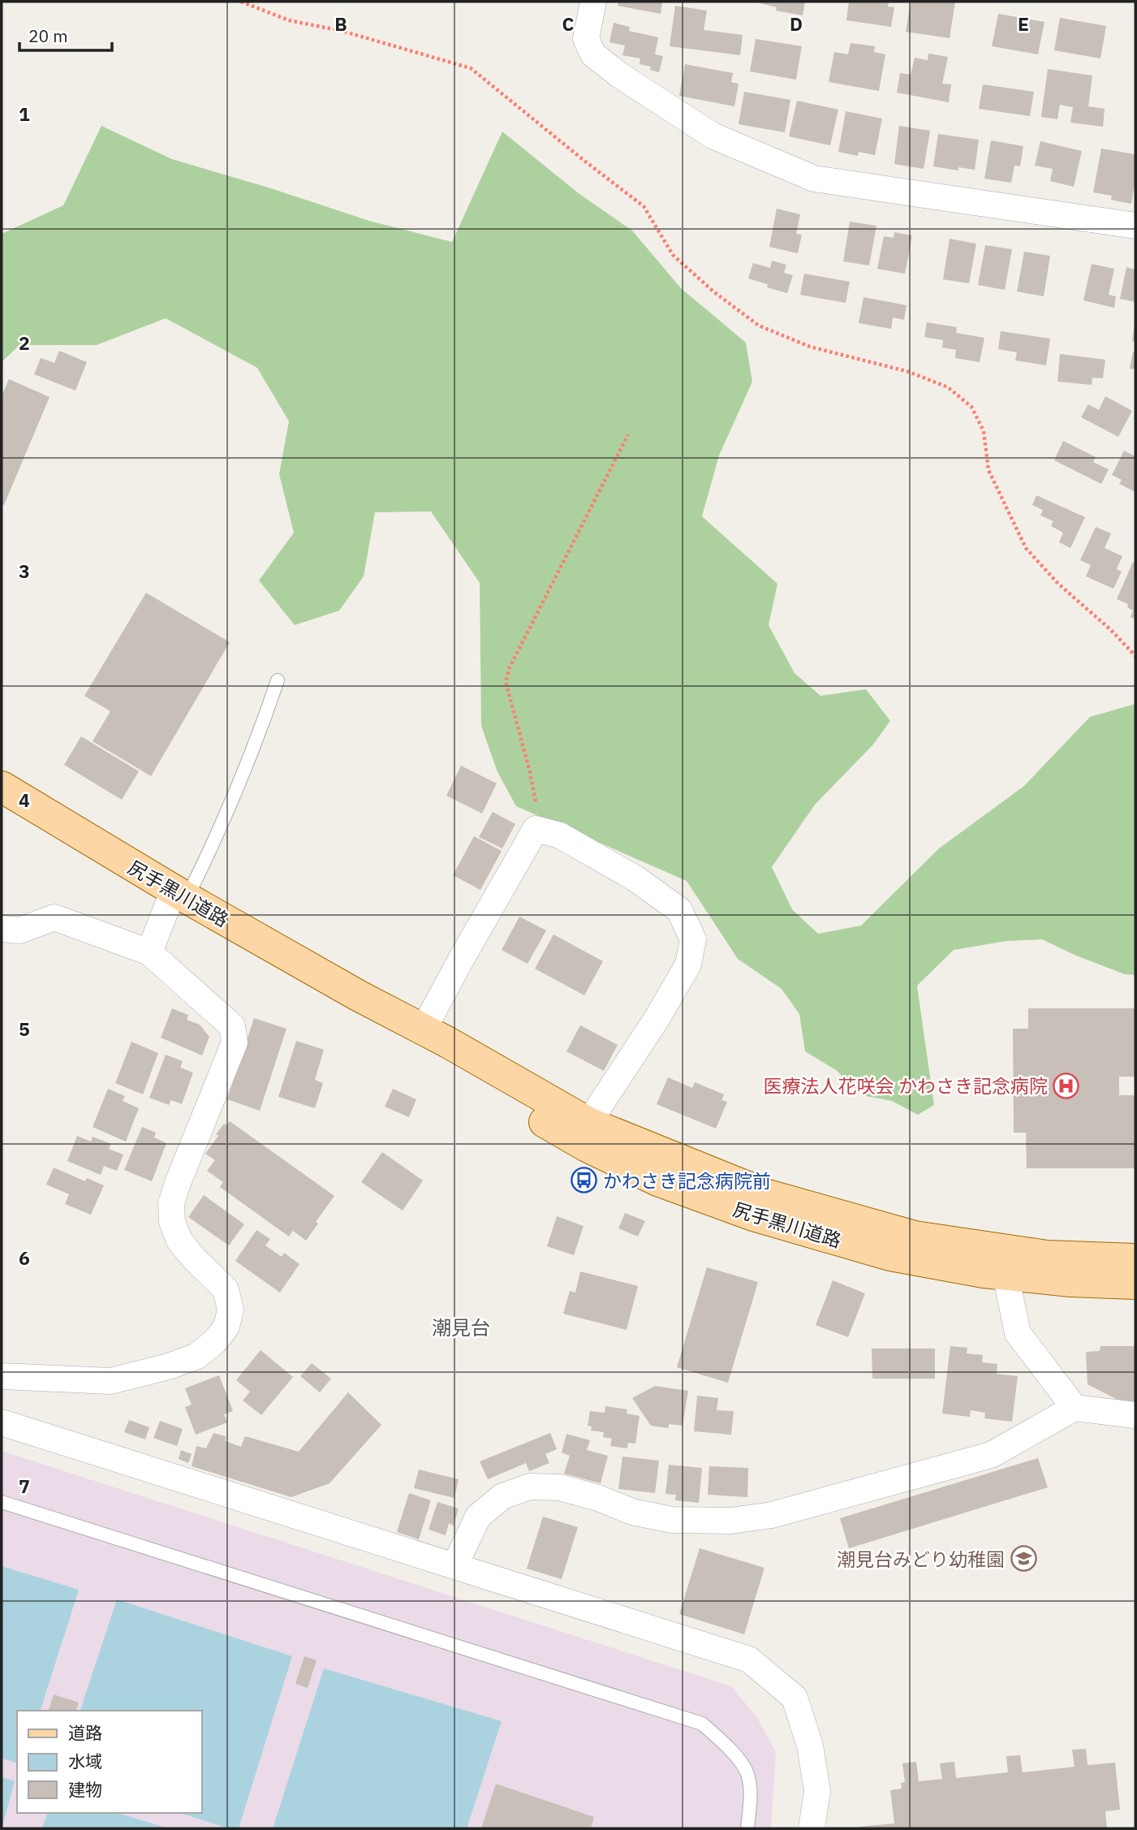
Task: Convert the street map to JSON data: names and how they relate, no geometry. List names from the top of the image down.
{
  "streets": {
    "main road": ["尻手黒川道路"]
  },
  "districts": ["潮見台"],
  "places": {
    "hospital": ["医療法人花咲会 かわさき記念病院"],
    "bus stop": ["かわさき記念病院前"],
    "school or university": ["潮見台みどり幼稚園"]
  },
  "legend": ["道路", "水域", "建物"],
  "scale_bar": "20 m",
  "grid": {
    "columns": [
      "B",
      "C",
      "D",
      "E"
    ],
    "rows": [
      "1",
      "2",
      "3",
      "4",
      "5",
      "6",
      "7"
    ]
  }
}
